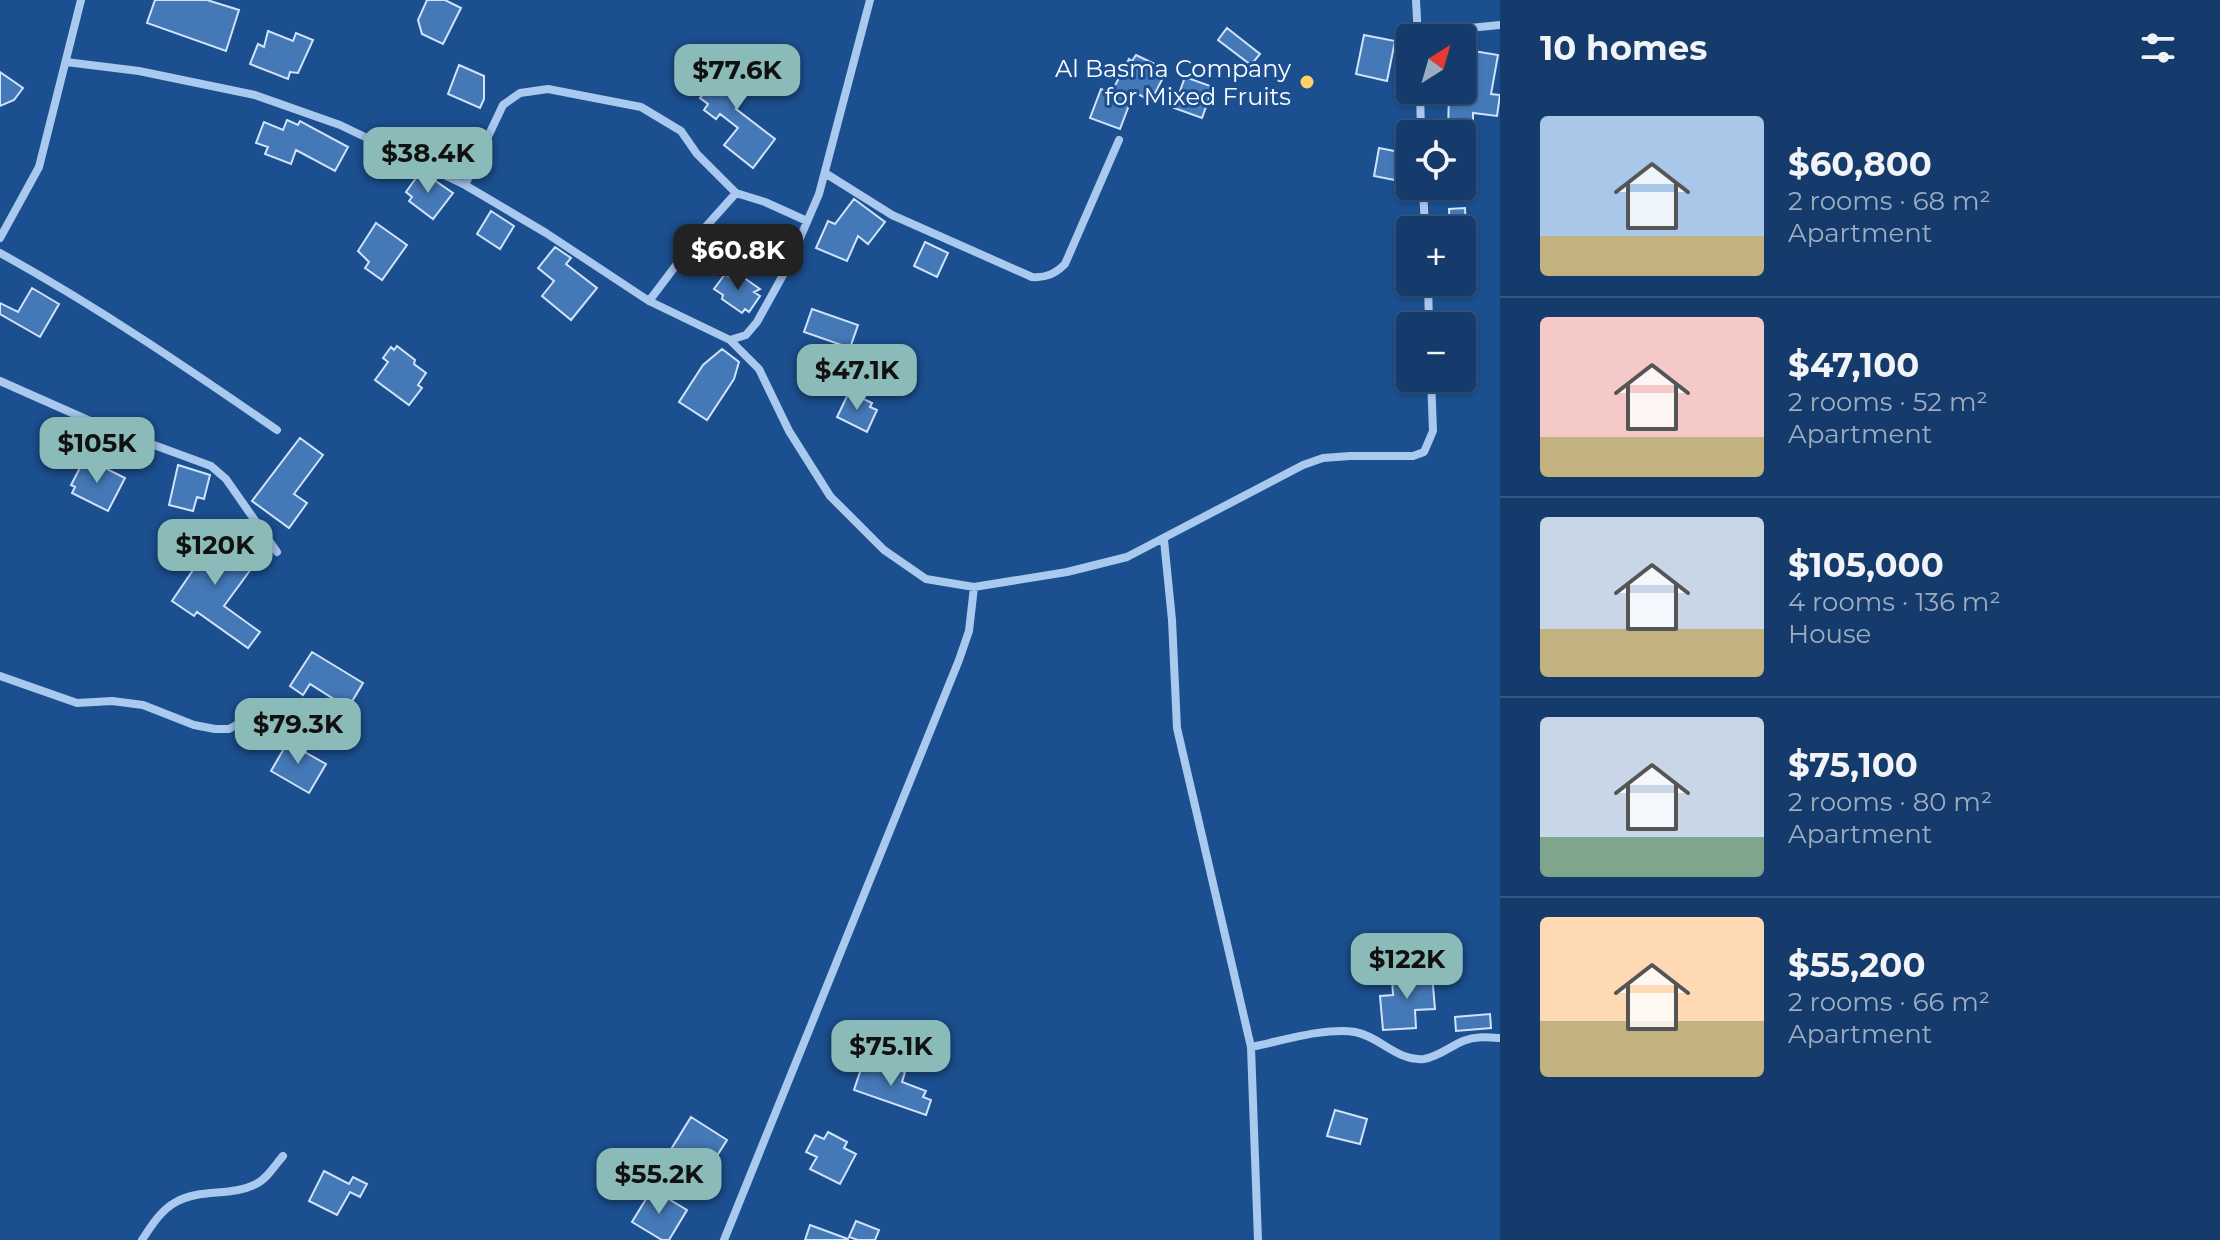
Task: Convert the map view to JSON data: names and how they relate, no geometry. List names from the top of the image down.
{
  "places": ["Al Basma Company for Mixed Fruits"],
  "north": "top right",
  "page": {
    "heading": "10 homes",
    "map_buttons": ["+", "−"],
    "price": [
      "$77.6K",
      "$38.4K",
      "$60.8K",
      "$47.1K",
      "$105K",
      "$120K",
      "$79.3K",
      "$122K",
      "$75.1K",
      "$55.2K"
    ],
    "list": [
      {
        "name": "$60,800",
        "note": "2 rooms · 68 m² · Apartment"
      },
      {
        "name": "$47,100",
        "note": "2 rooms · 52 m² · Apartment"
      },
      {
        "name": "$105,000",
        "note": "4 rooms · 136 m² · House"
      },
      {
        "name": "$75,100",
        "note": "2 rooms · 80 m² · Apartment"
      },
      {
        "name": "$55,200",
        "note": "2 rooms · 66 m² · Apartment"
      }
    ]
  }
}
